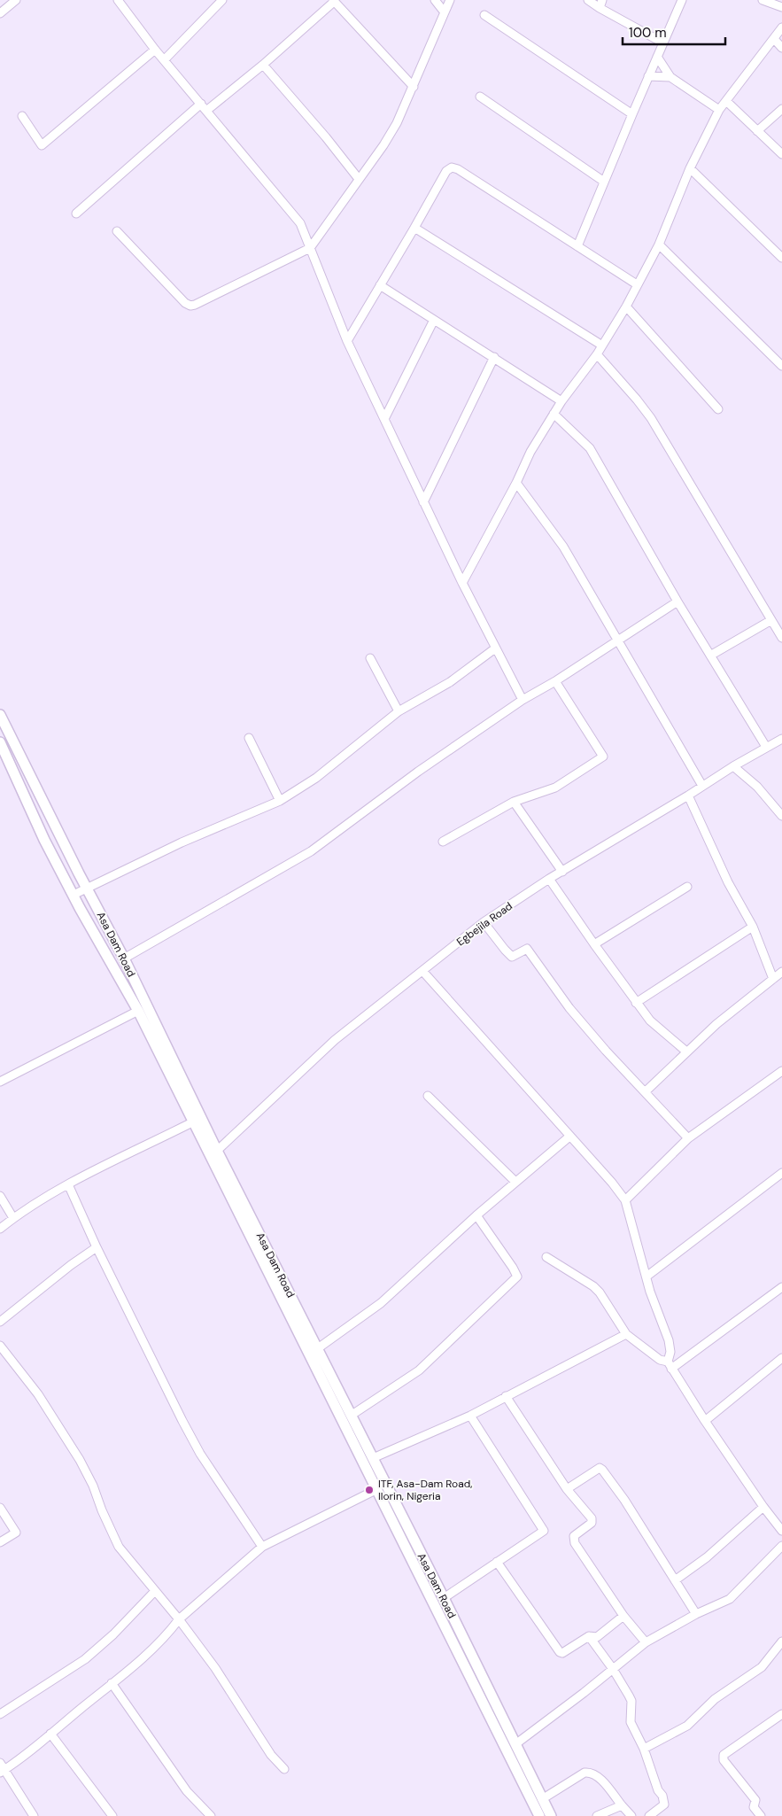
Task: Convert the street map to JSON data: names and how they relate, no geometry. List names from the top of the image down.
{
  "streets": {
    "main road": ["Asa Dam Road"],
    "street": ["Egbejila Road"]
  },
  "crossings": [
    ["Egbejila Road", "Asa Dam Road"]
  ],
  "places": ["ITF, Asa-Dam Road, Ilorin, Nigeria"],
  "scale_bar": "100 m"
}
